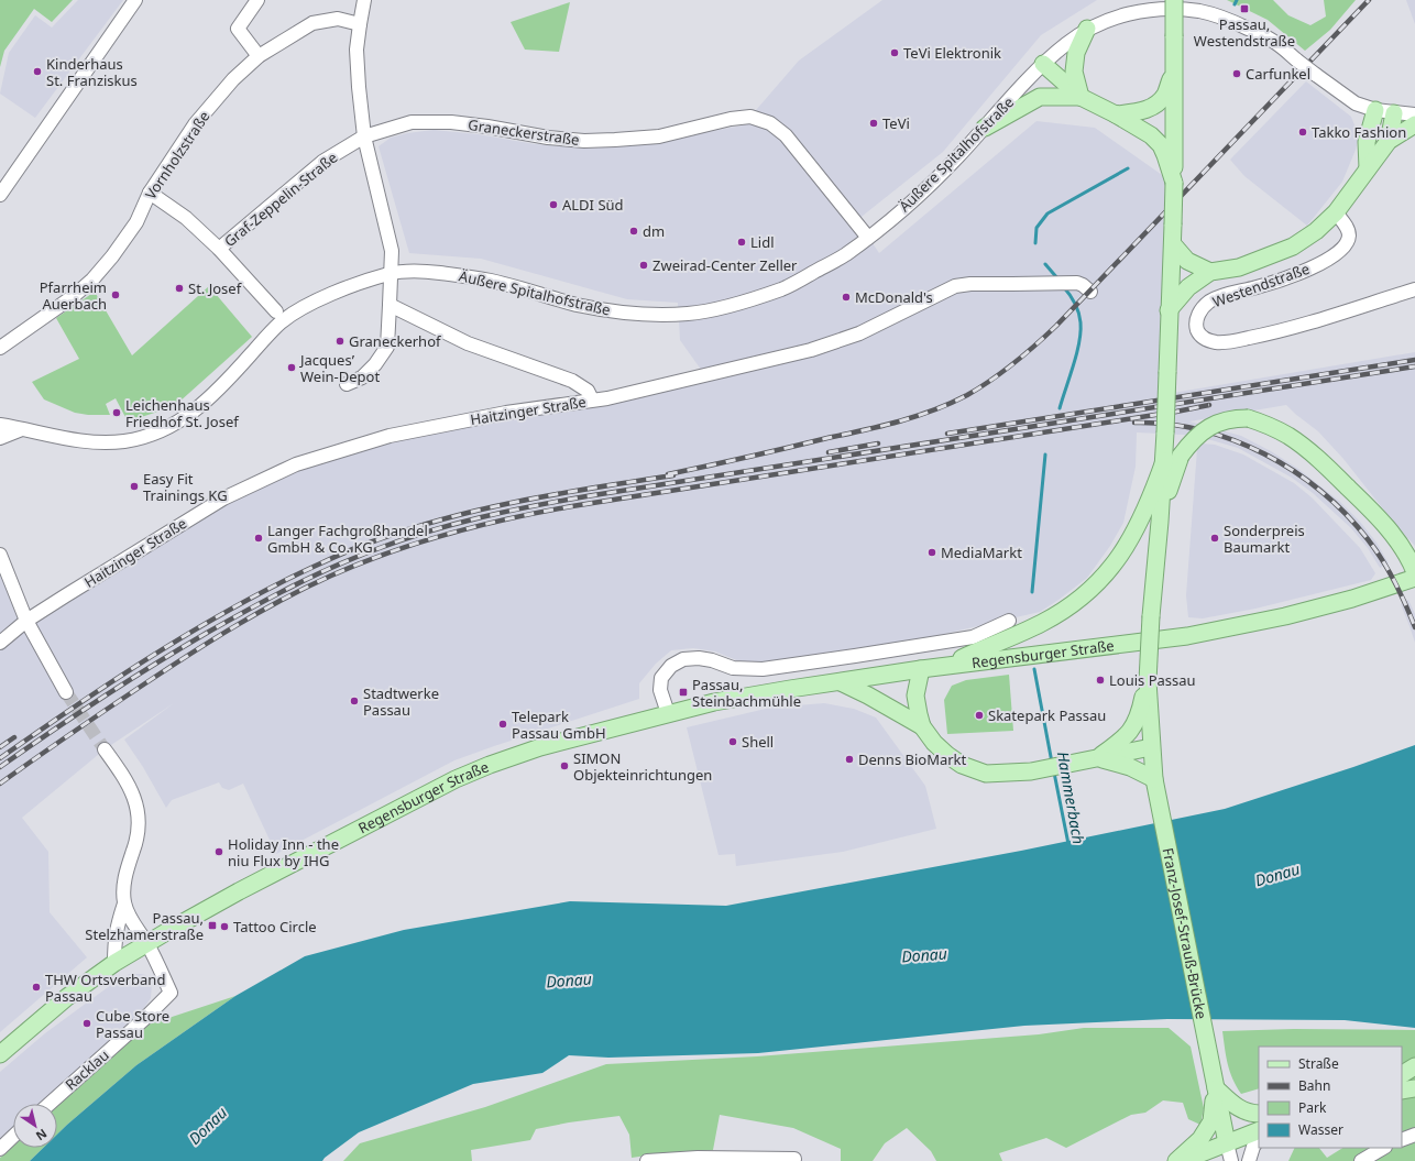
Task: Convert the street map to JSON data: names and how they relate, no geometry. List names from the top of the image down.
{
  "streets": {
    "main road": ["Regensburger Straße", "Franz-Josef-Strauß-Brücke"],
    "street": [
      "Graneckerstraße",
      "Äußere Spitalhofstraße",
      "Vornholzstraße",
      "Graf-Zeppelin-Straße",
      "Westendstraße",
      "Haitzinger Straße",
      "Racklau"
    ]
  },
  "crossings": [
    ["Graneckerstraße", "Äußere Spitalhofstraße"],
    ["Graneckerstraße", "Graf-Zeppelin-Straße"],
    ["Regensburger Straße", "Racklau"]
  ],
  "water": ["Hammerbach", "Donau"],
  "places": {
    "transit": ["Passau, Westendstraße", "Passau, Steinbachmühle", "Passau, Stelzhamerstraße"],
    "other": [
      "TeVi Elektronik",
      "Kinderhaus St. Franziskus",
      "Carfunkel",
      "TeVi",
      "Takko Fashion",
      "ALDI Süd",
      "dm",
      "Lidl",
      "Zweirad-Center Zeller",
      "St. Josef",
      "Pfarrheim Auerbach",
      "McDonald's",
      "Graneckerhof",
      "Jacques’ Wein-Depot",
      "Leichenhaus Friedhof St. Josef",
      "Easy Fit Trainings KG",
      "Langer Fachgroßhandel GmbH & Co. KG",
      "Sonderpreis Baumarkt",
      "MediaMarkt",
      "Louis Passau",
      "Stadtwerke Passau",
      "Skatepark Passau",
      "Telepark Passau GmbH",
      "Shell",
      "Denns BioMarkt",
      "SIMON Objekteinrichtungen",
      "Holiday Inn - the niu Flux by IHG",
      "Tattoo Circle",
      "THW Ortsverband Passau",
      "Cube Store Passau"
    ]
  },
  "legend": [
    "Straße",
    "Bahn",
    "Park",
    "Wasser"
  ],
  "north": "bottom right"
}
